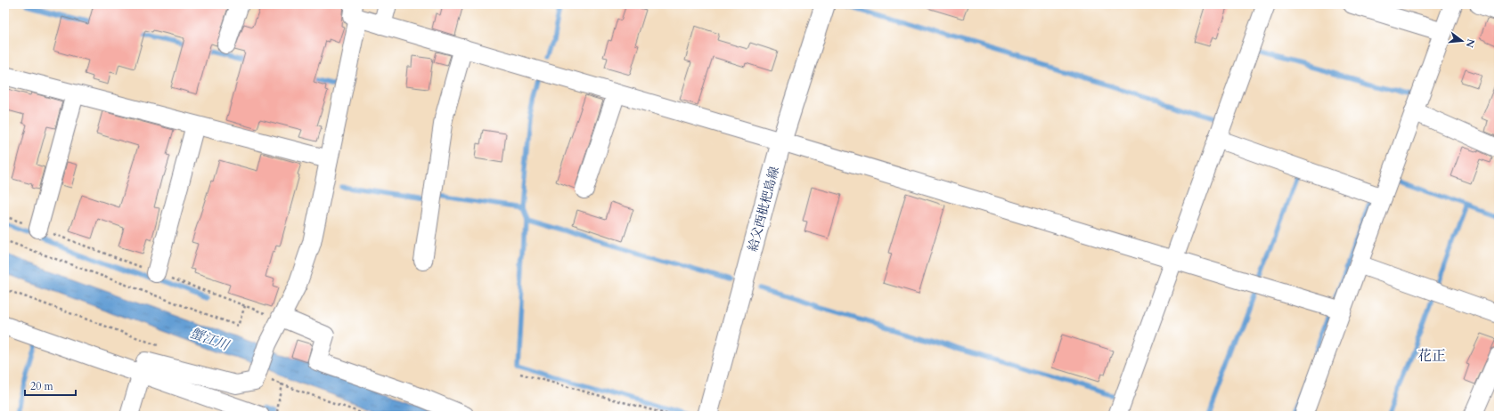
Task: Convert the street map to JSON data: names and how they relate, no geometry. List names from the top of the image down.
{
  "streets": {
    "main road": ["給父西枇杷島線"]
  },
  "districts": ["花正"],
  "water": ["蟹江川"],
  "scale_bar": "20 m",
  "north": "right"
}
